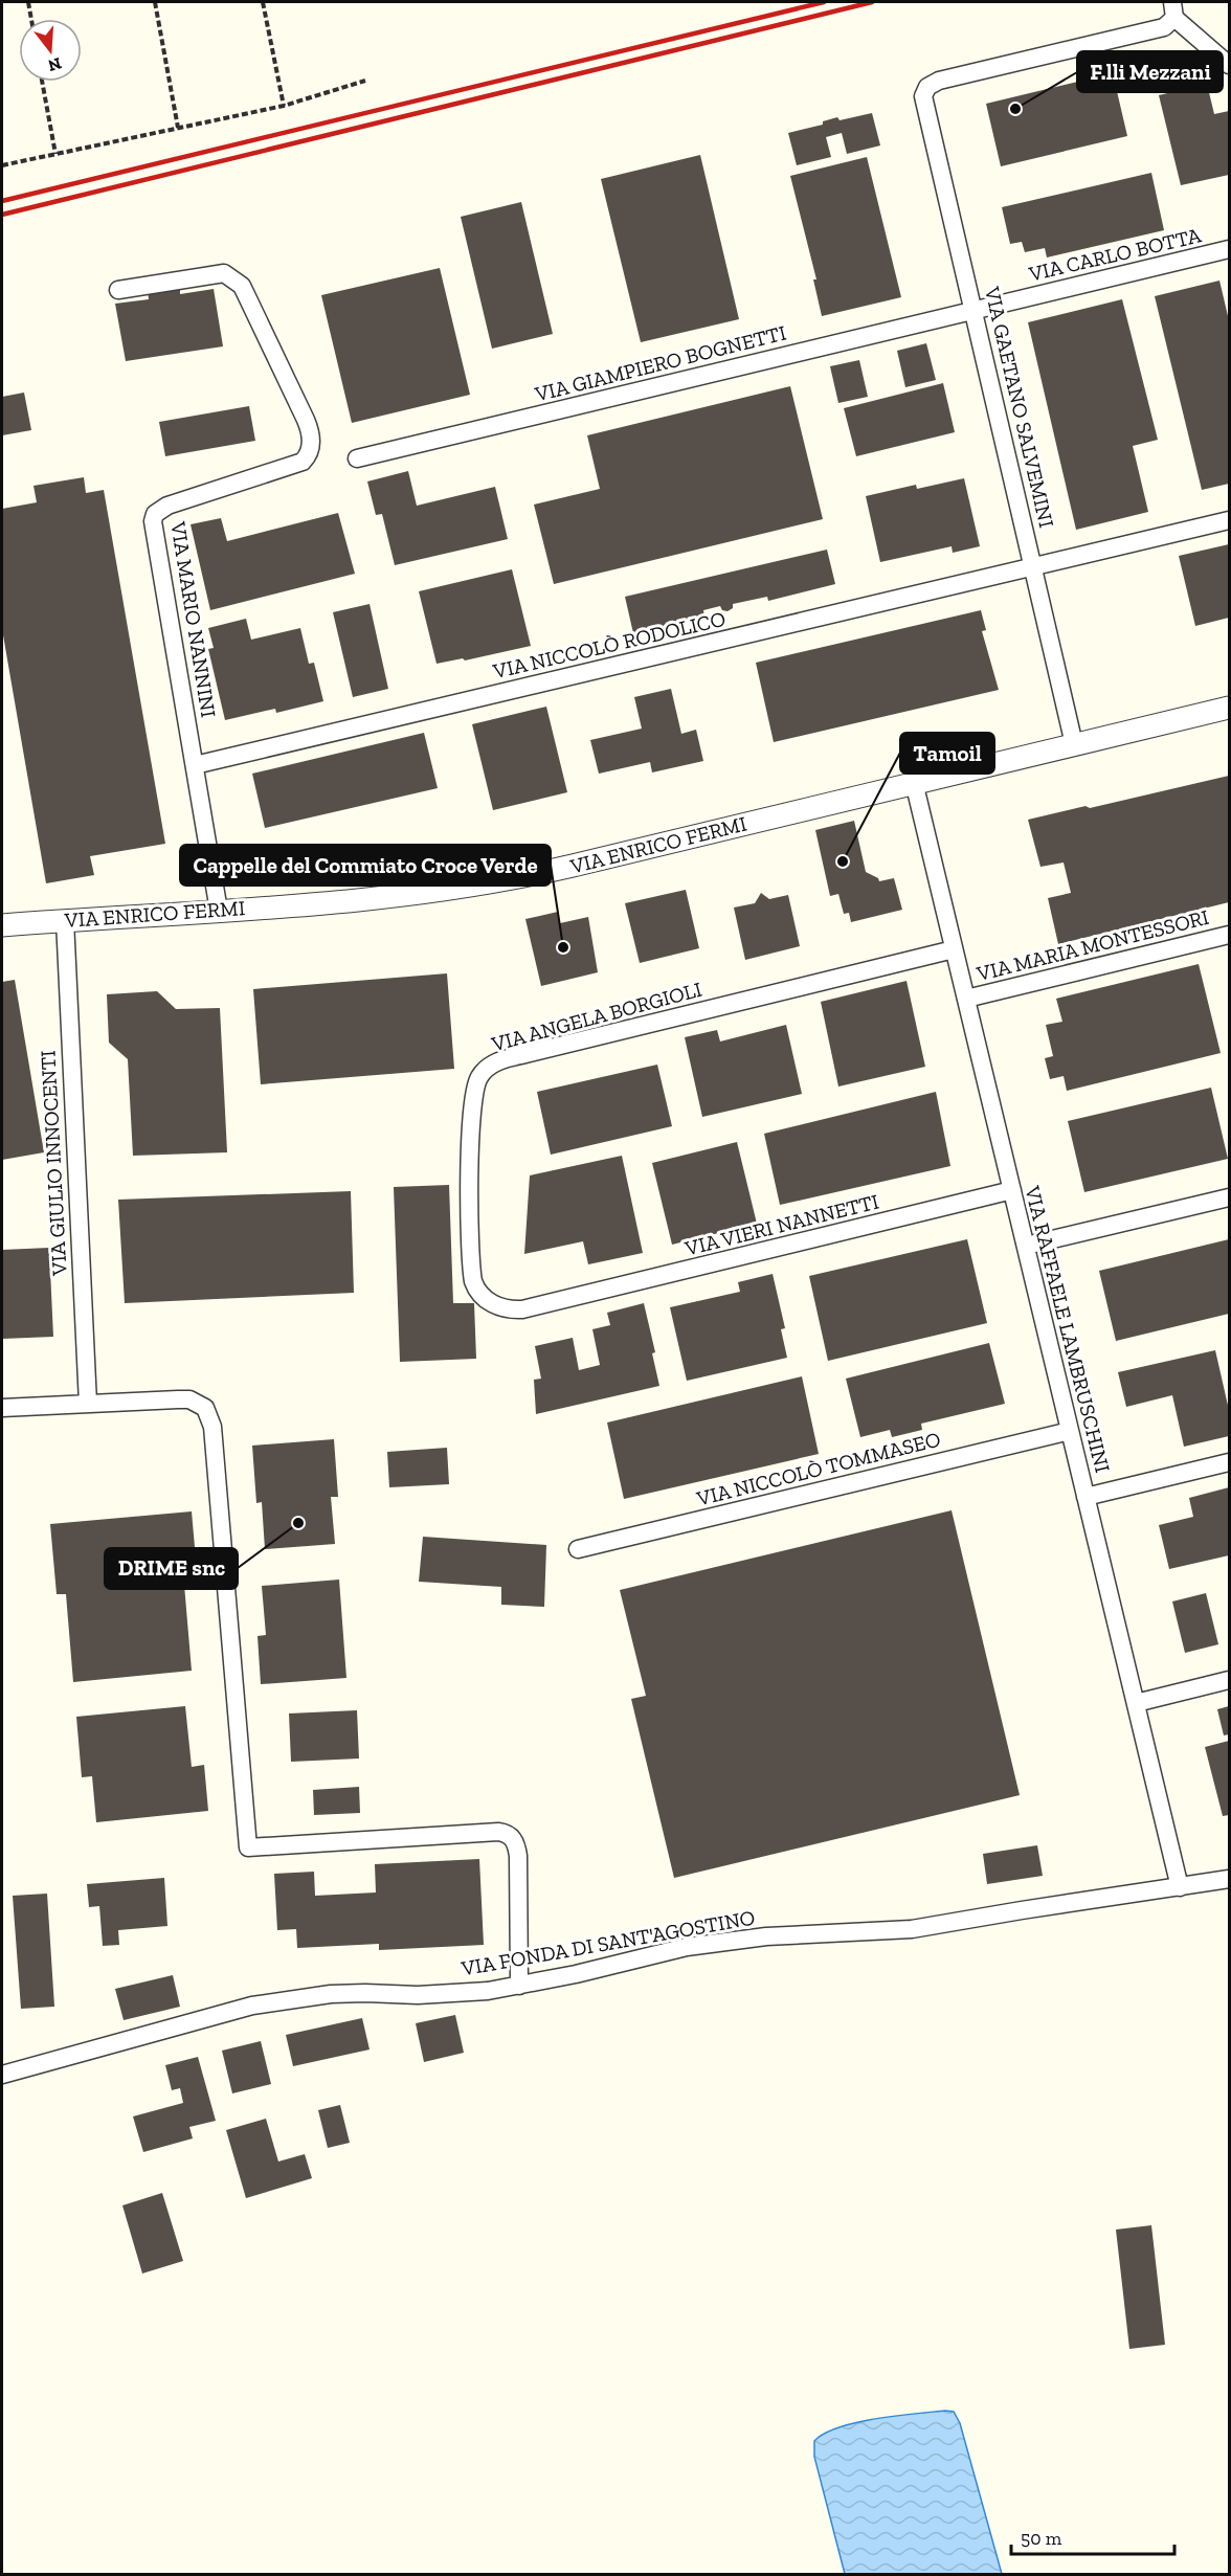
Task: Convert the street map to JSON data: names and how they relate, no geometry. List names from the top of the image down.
{
  "streets": {
    "street": [
      "VIA CARLO BOTTA",
      "VIA GIAMPIERO BOGNETTI",
      "VIA GAETANO SALVEMINI",
      "VIA MARIO NANNINI",
      "VIA NICCOLÒ RODOLICO",
      "VIA ENRICO FERMI",
      "VIA MARIA MONTESSORI",
      "VIA ANGELA BORGIOLI",
      "VIA GIULIO INNOCENTI",
      "VIA VIERI NANNETTI",
      "VIA RAFFAELE LAMBRUSCHINI",
      "VIA NICCOLÒ TOMMASEO",
      "VIA FONDA DI SANT'AGOSTINO"
    ]
  },
  "crossings": [
    ["VIA CARLO BOTTA", "VIA GIAMPIERO BOGNETTI"],
    ["VIA CARLO BOTTA", "VIA GAETANO SALVEMINI"],
    ["VIA GIAMPIERO BOGNETTI", "VIA GAETANO SALVEMINI"],
    ["VIA GAETANO SALVEMINI", "VIA NICCOLÒ RODOLICO"],
    ["VIA GAETANO SALVEMINI", "VIA ENRICO FERMI"],
    ["VIA MARIO NANNINI", "VIA NICCOLÒ RODOLICO"],
    ["VIA MARIO NANNINI", "VIA ENRICO FERMI"],
    ["VIA ENRICO FERMI", "VIA GIULIO INNOCENTI"],
    ["VIA ENRICO FERMI", "VIA RAFFAELE LAMBRUSCHINI"],
    ["VIA MARIA MONTESSORI", "VIA RAFFAELE LAMBRUSCHINI"],
    ["VIA ANGELA BORGIOLI", "VIA VIERI NANNETTI"],
    ["VIA ANGELA BORGIOLI", "VIA RAFFAELE LAMBRUSCHINI"],
    ["VIA VIERI NANNETTI", "VIA RAFFAELE LAMBRUSCHINI"],
    ["VIA RAFFAELE LAMBRUSCHINI", "VIA NICCOLÒ TOMMASEO"],
    ["VIA RAFFAELE LAMBRUSCHINI", "VIA FONDA DI SANT'AGOSTINO"]
  ],
  "places": [
    "F.lli Mezzani",
    "Tamoil",
    "Cappelle del Commiato Croce Verde",
    "DRIME snc"
  ],
  "scale_bar": "50 m",
  "north": "bottom"
}
